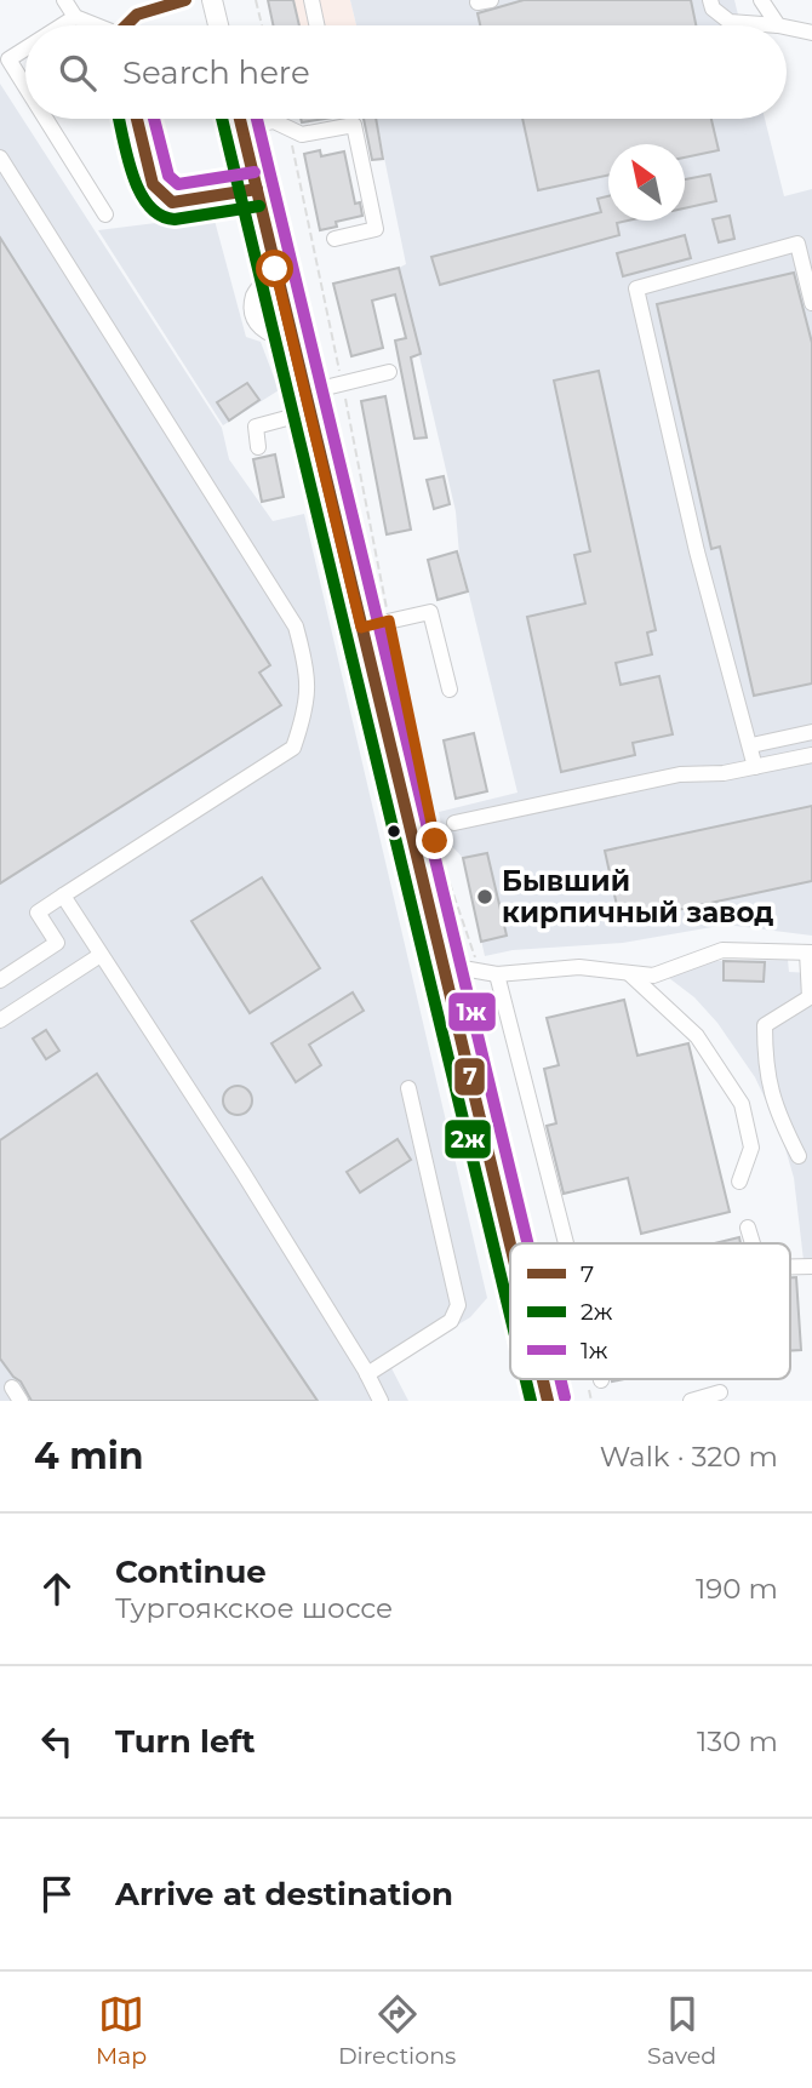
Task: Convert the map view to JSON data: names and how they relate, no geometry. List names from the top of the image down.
{
  "places": ["Бывший кирпичный завод"],
  "lines": ["transit line 7", "transit line 2ж", "transit line 1ж"],
  "legend": ["7", "2ж", "1ж"],
  "north": "top left",
  "page": {
    "search": "Search here",
    "heading": ["4 min", "Walk · 320 m"],
    "list": [
      ["Continue", "Тургоякское шоссе", "190 m"],
      ["Turn left", "130 m"],
      "Arrive at destination"
    ],
    "nav": ["Map", "Directions", "Saved"]
  }
}
